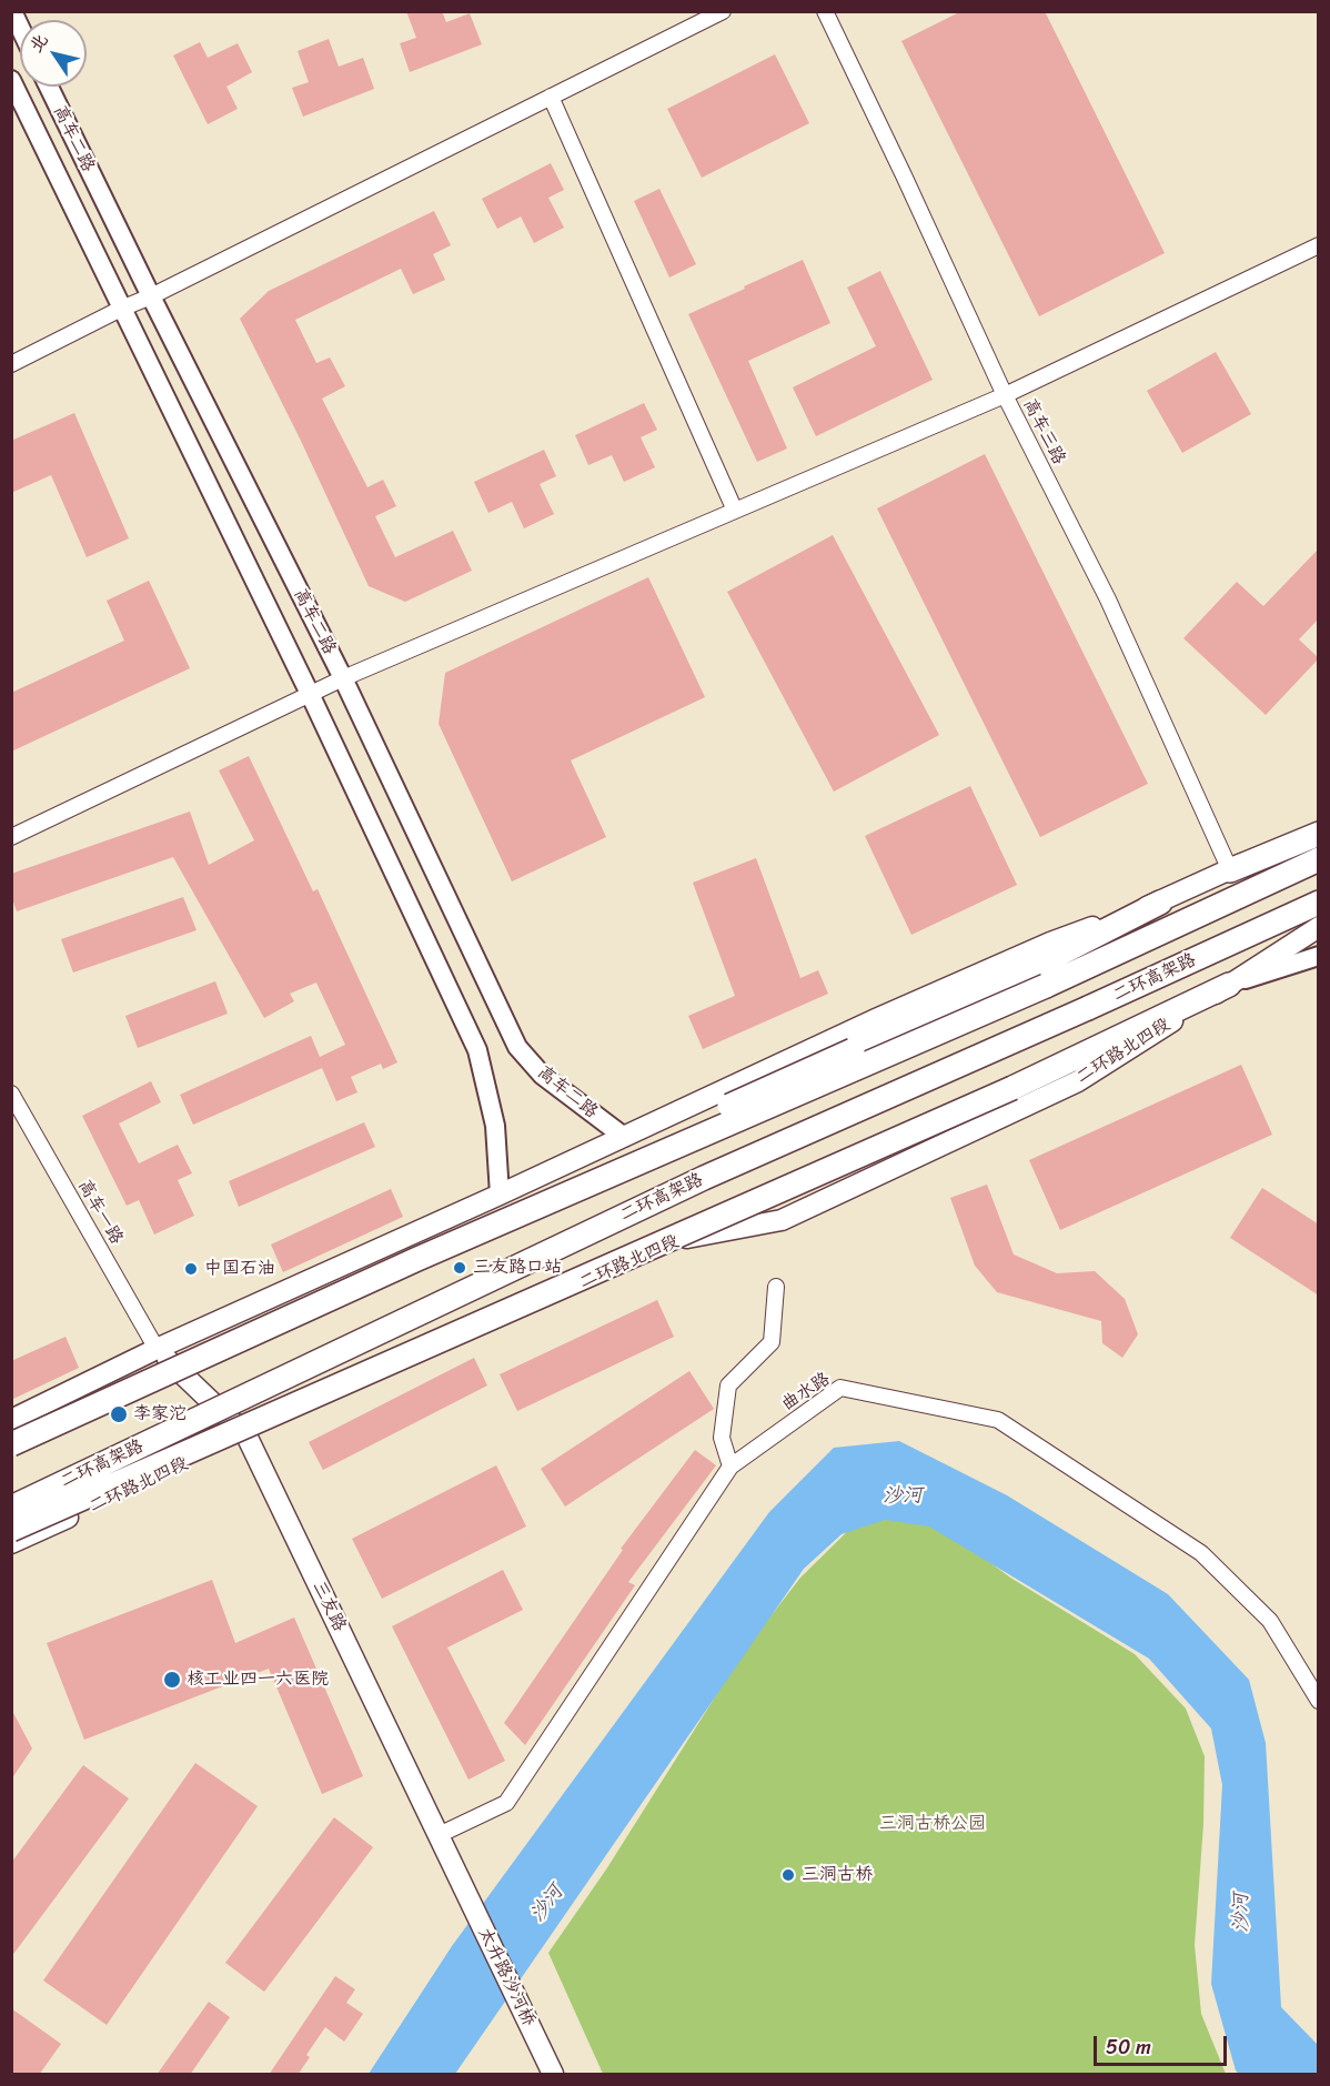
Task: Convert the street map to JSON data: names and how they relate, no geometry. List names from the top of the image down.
{
  "streets": {
    "highway": ["二环高架路"],
    "main road": ["二环路北四段", "三友路", "太升路沙河桥"],
    "street": [
      "高车二路",
      "高车三路",
      "高车一路",
      "曲水路"
    ]
  },
  "crossings": [
    ["二环路北四段", "三友路"],
    ["高车一路", "三友路"],
    ["曲水路", "三友路"],
    ["三友路", "太升路沙河桥"]
  ],
  "water": ["沙河"],
  "parks": ["三洞古桥公园"],
  "places": [
    "三友路口站",
    "中国石油",
    "李家沱",
    "核工业四一六医院",
    "三洞古桥"
  ],
  "scale_bar": "50 m",
  "north": "top left"
}
